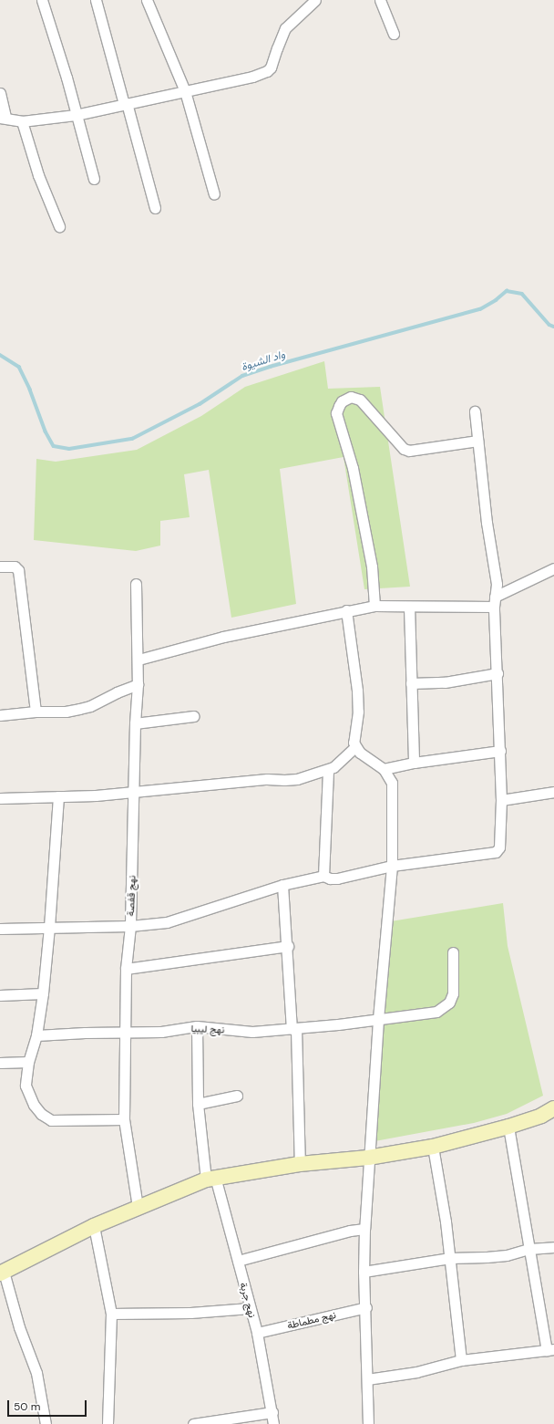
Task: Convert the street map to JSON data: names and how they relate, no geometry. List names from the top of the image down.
{
  "streets": {
    "street": [
      "نهج قفصة",
      "نهج ليبيا",
      "نهج جربة",
      "نهج مطماطة"
    ]
  },
  "crossings": [
    ["نهج قفصة", "نهج ليبيا"],
    ["نهج ليبيا", "نهج جربة"],
    ["نهج جربة", "نهج مطماطة"]
  ],
  "water": ["واد الشيوة"],
  "scale_bar": "50 m"
}
